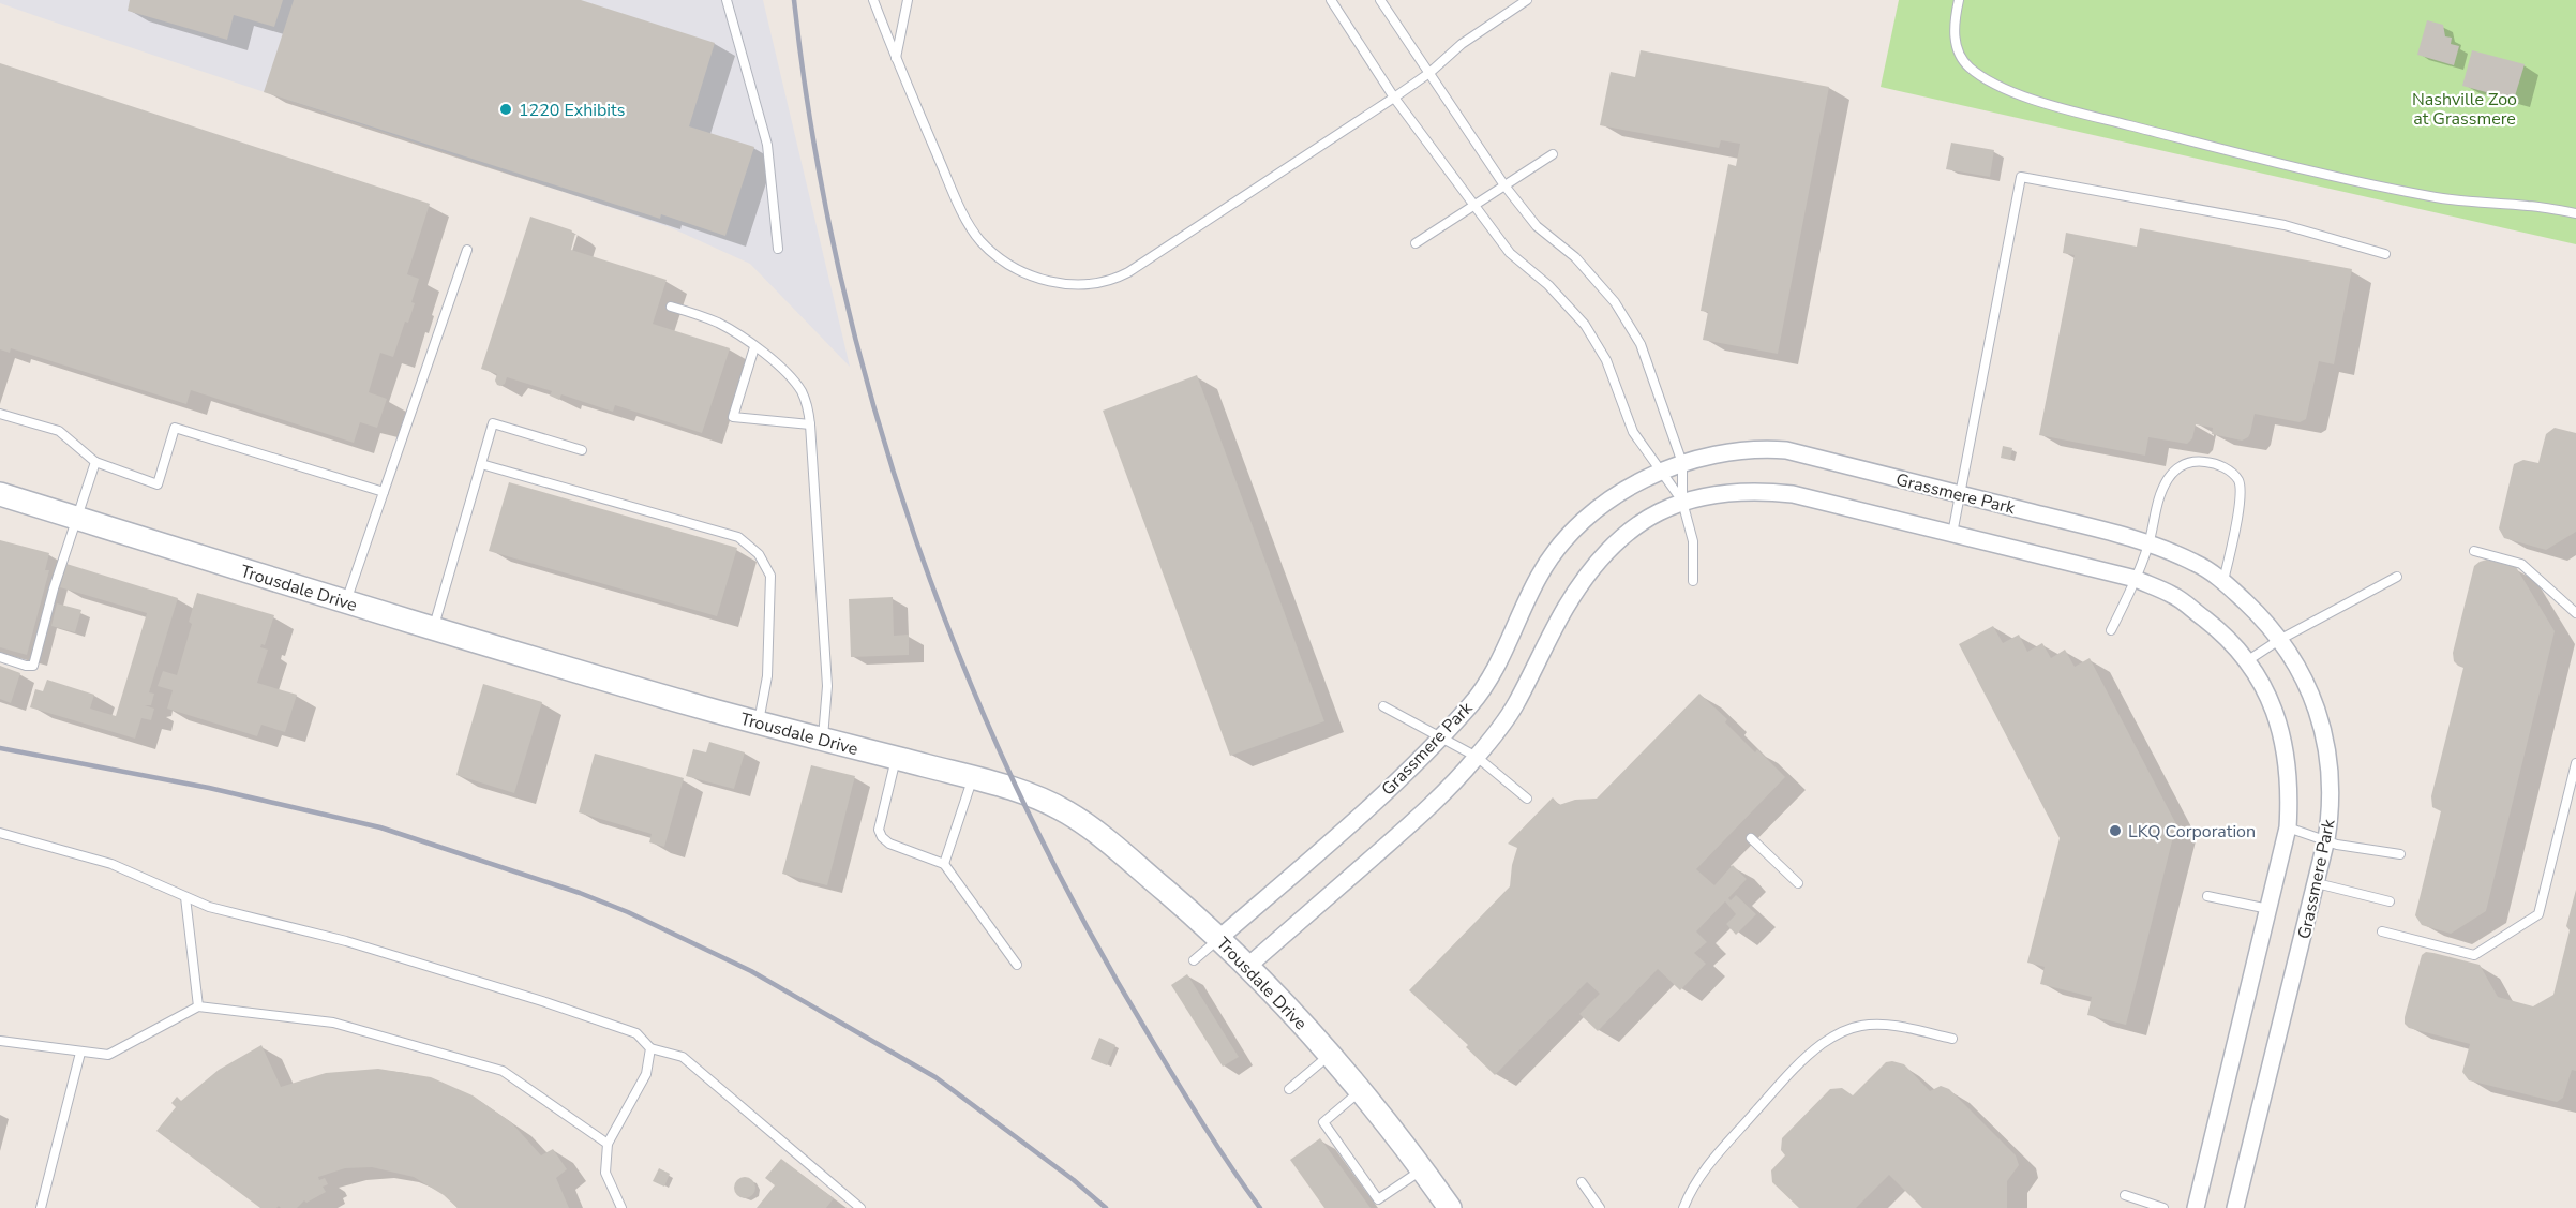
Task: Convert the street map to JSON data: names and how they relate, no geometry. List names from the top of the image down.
{
  "streets": {
    "street": ["Grassmere Park", "Trousdale Drive"]
  },
  "crossings": [
    ["Grassmere Park", "Trousdale Drive"]
  ],
  "parks": ["Nashville Zoo at Grassmere"],
  "places": ["1220 Exhibits", "LKQ Corporation"]
}
